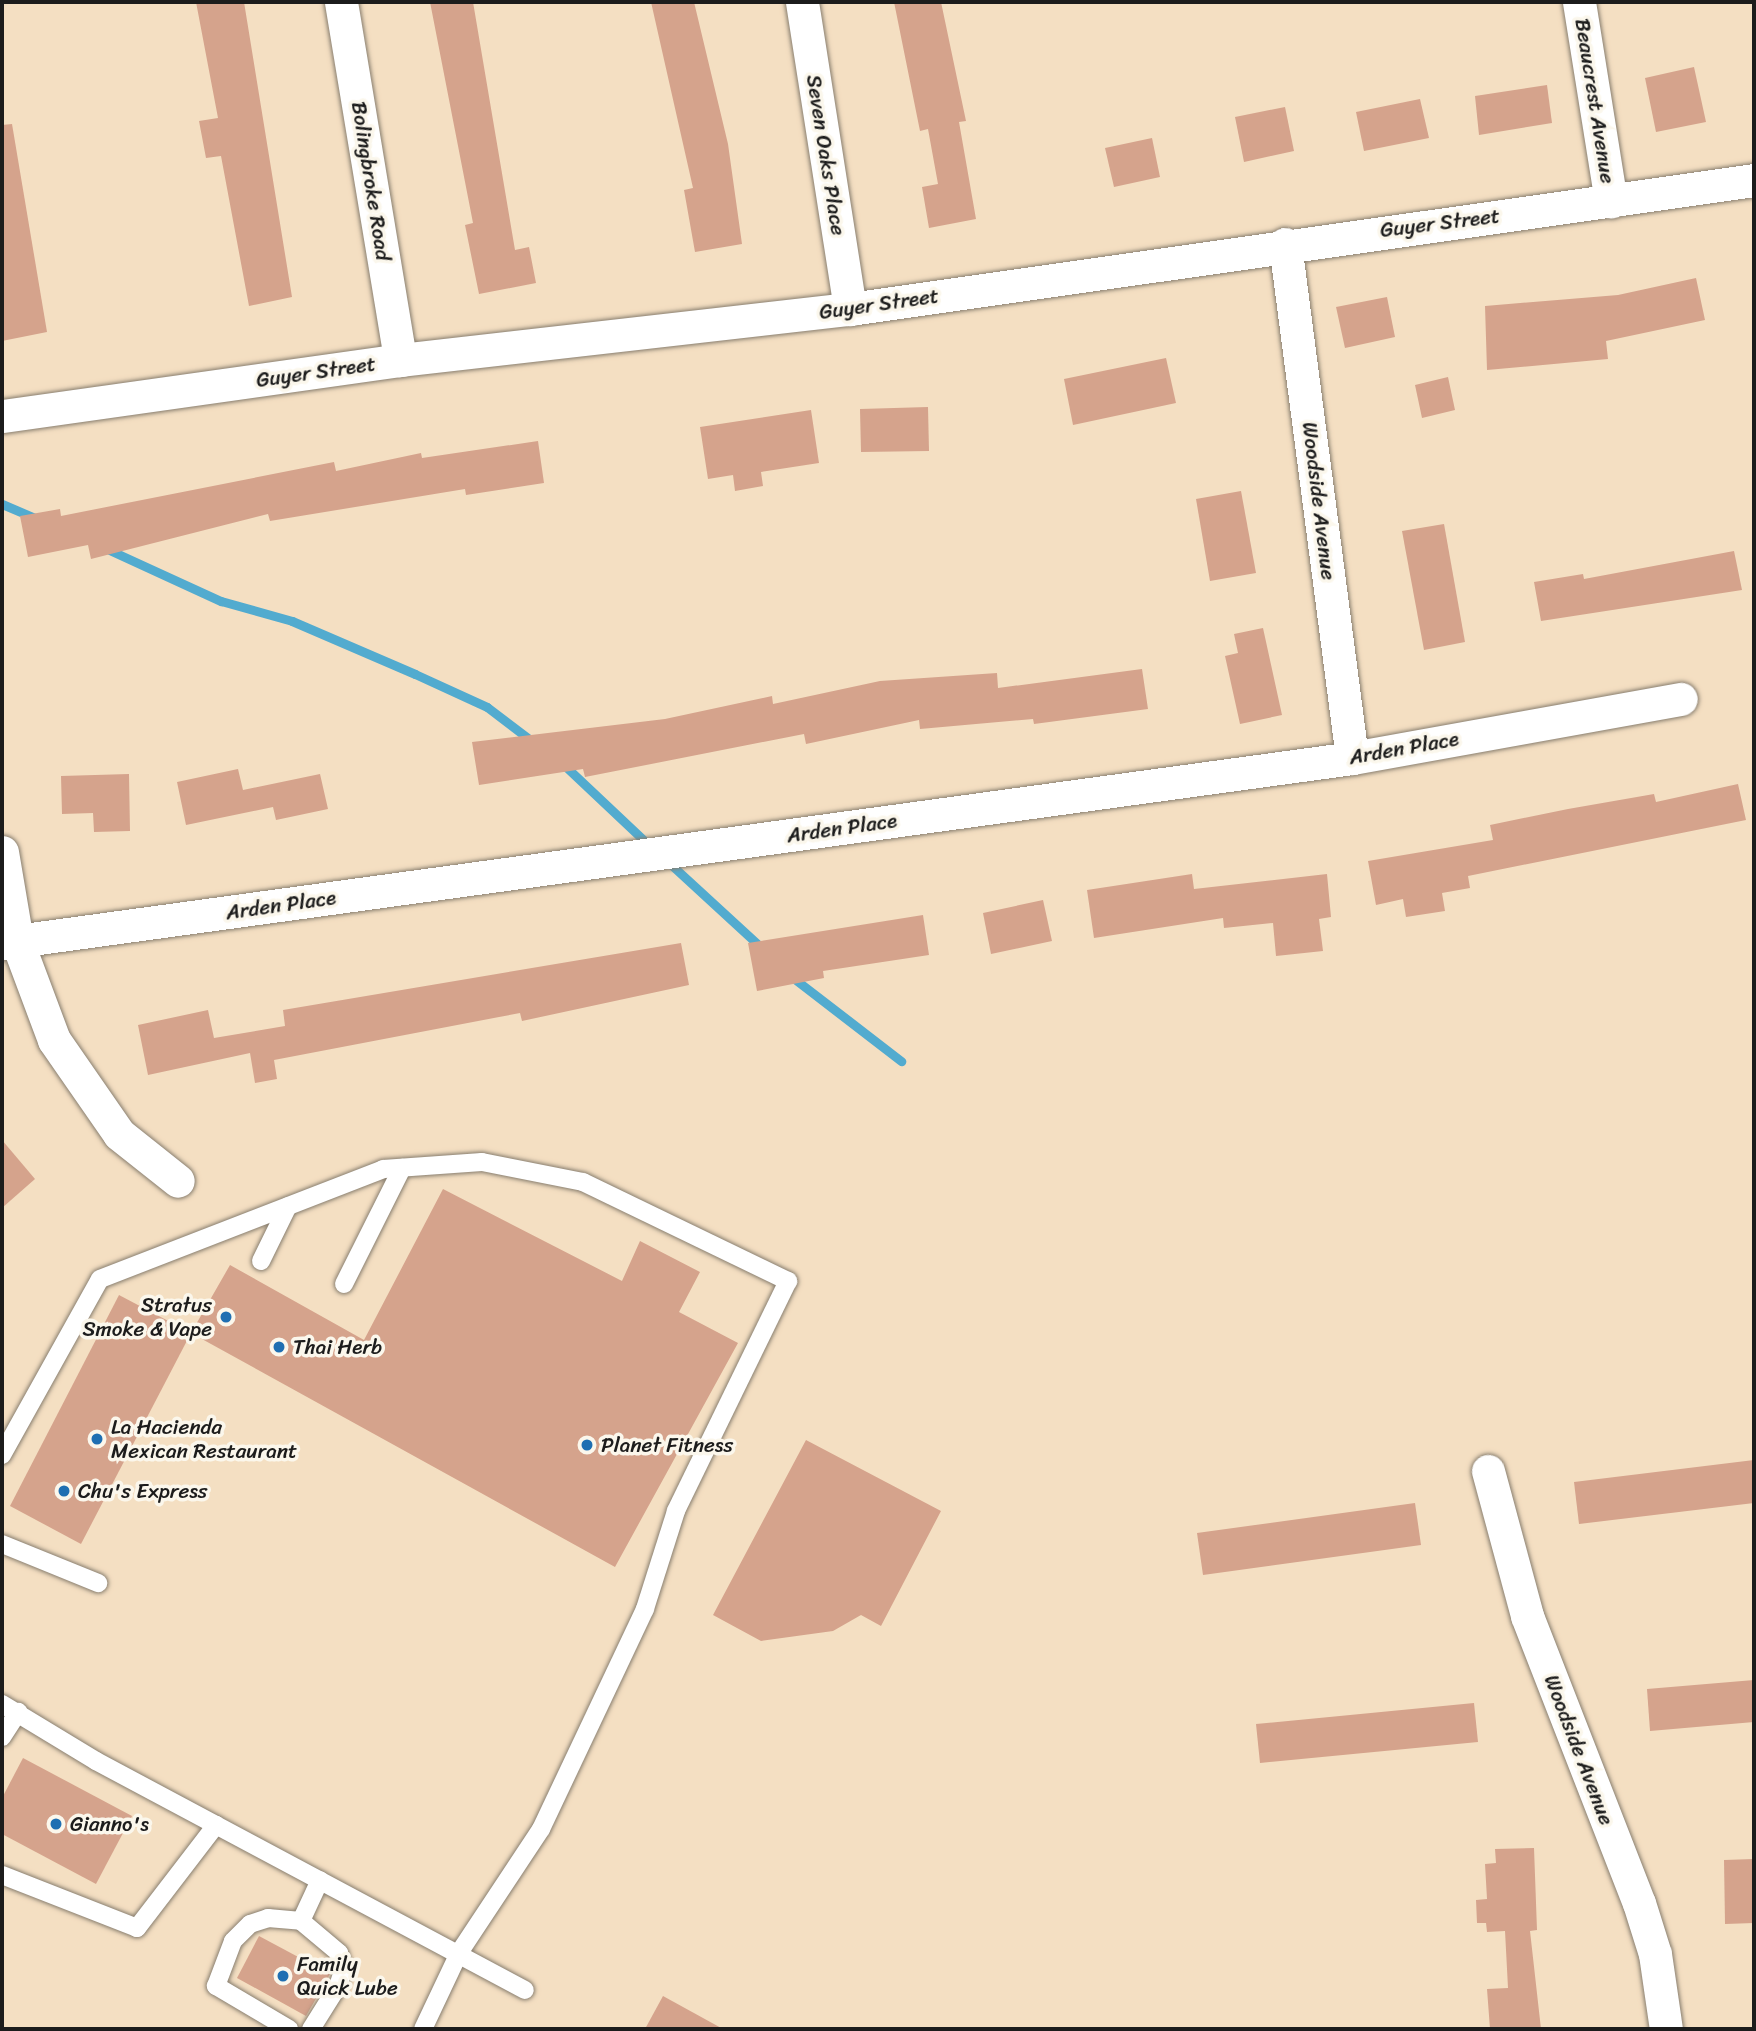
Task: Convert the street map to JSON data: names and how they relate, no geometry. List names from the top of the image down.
{
  "streets": {
    "street": [
      "Beaucrest Avenue",
      "Seven Oaks Place",
      "Bolingbroke Road",
      "Guyer Street",
      "Woodside Avenue",
      "Arden Place"
    ]
  },
  "crossings": [
    ["Beaucrest Avenue", "Guyer Street"],
    ["Seven Oaks Place", "Guyer Street"],
    ["Bolingbroke Road", "Guyer Street"],
    ["Guyer Street", "Woodside Avenue"],
    ["Woodside Avenue", "Arden Place"]
  ],
  "places": [
    "Stratus Smoke & Vape",
    "Thai Herb",
    "La Hacienda Mexican Restaurant",
    "Planet Fitness",
    "Chu's Express",
    "Gianno's",
    "Family Quick Lube"
  ]
}
